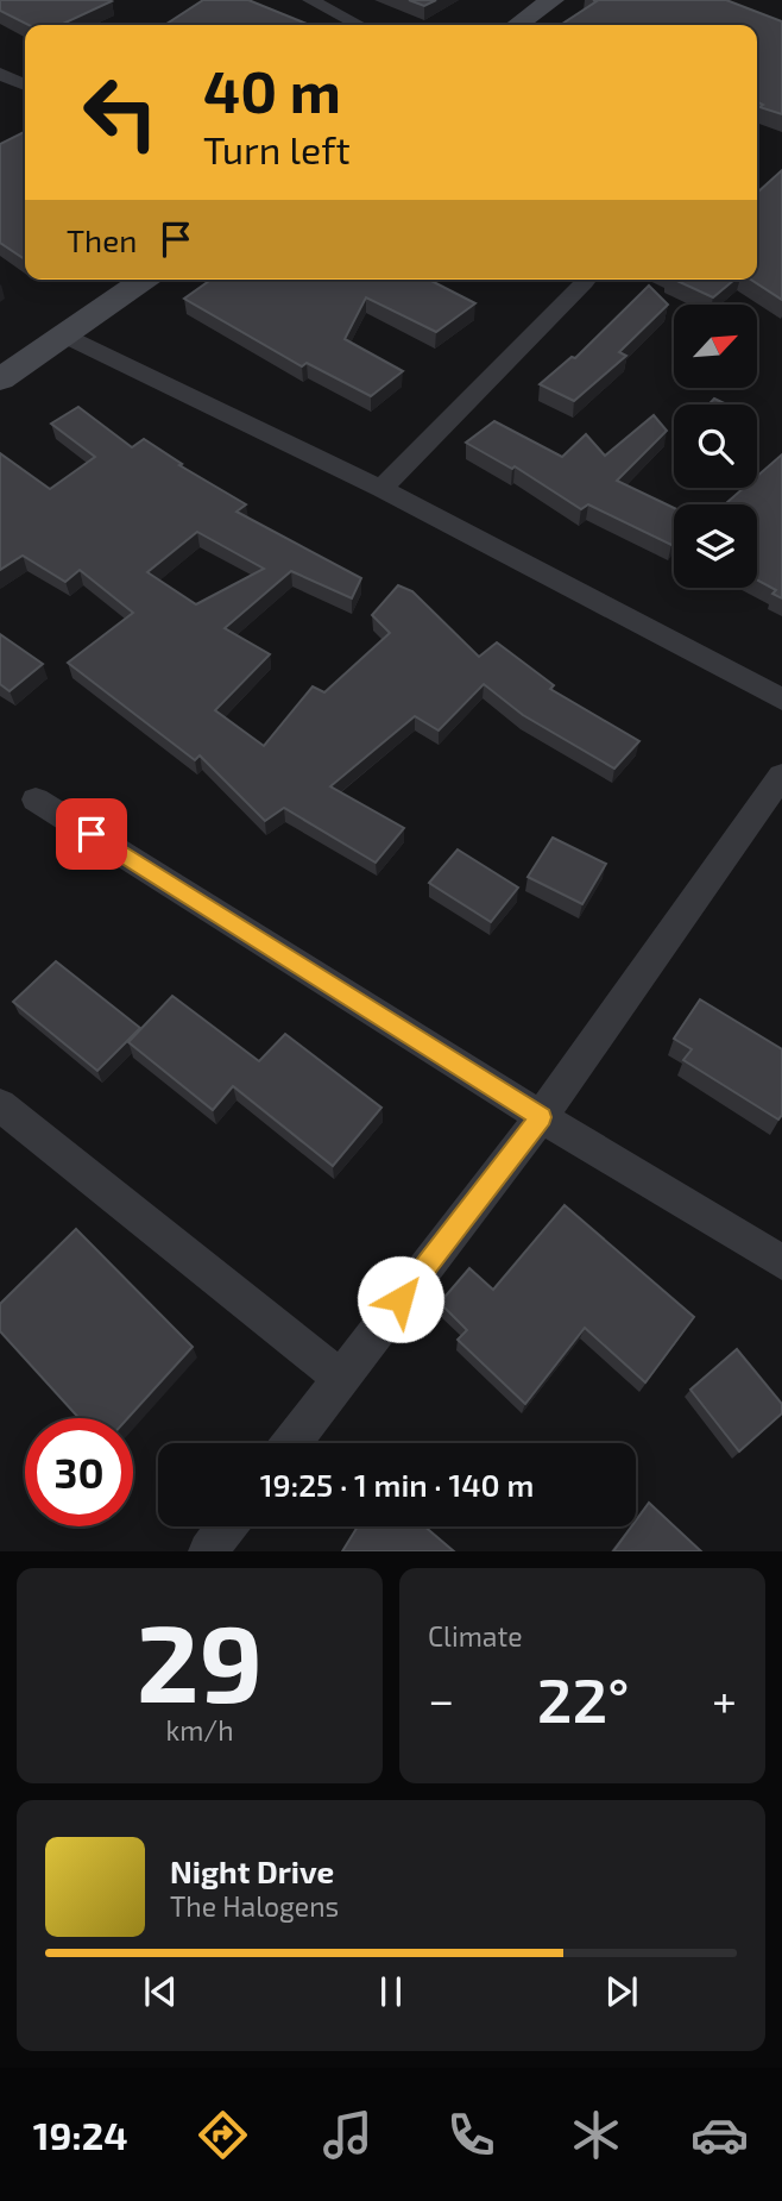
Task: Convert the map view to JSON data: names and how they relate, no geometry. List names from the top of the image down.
{
  "north": "top right",
  "page": {
    "turn": ["40 m", "Turn left"],
    "then": "Then",
    "limit": "30",
    "trip": "19:25 · 1 min · 140 m",
    "tile": [
      ["29", "km/h"],
      "Climate"
    ],
    "heat": ["−", "22°", "+"],
    "song": ["Night Drive", "The Halogens"],
    "tabs": "19:24"
  }
}
